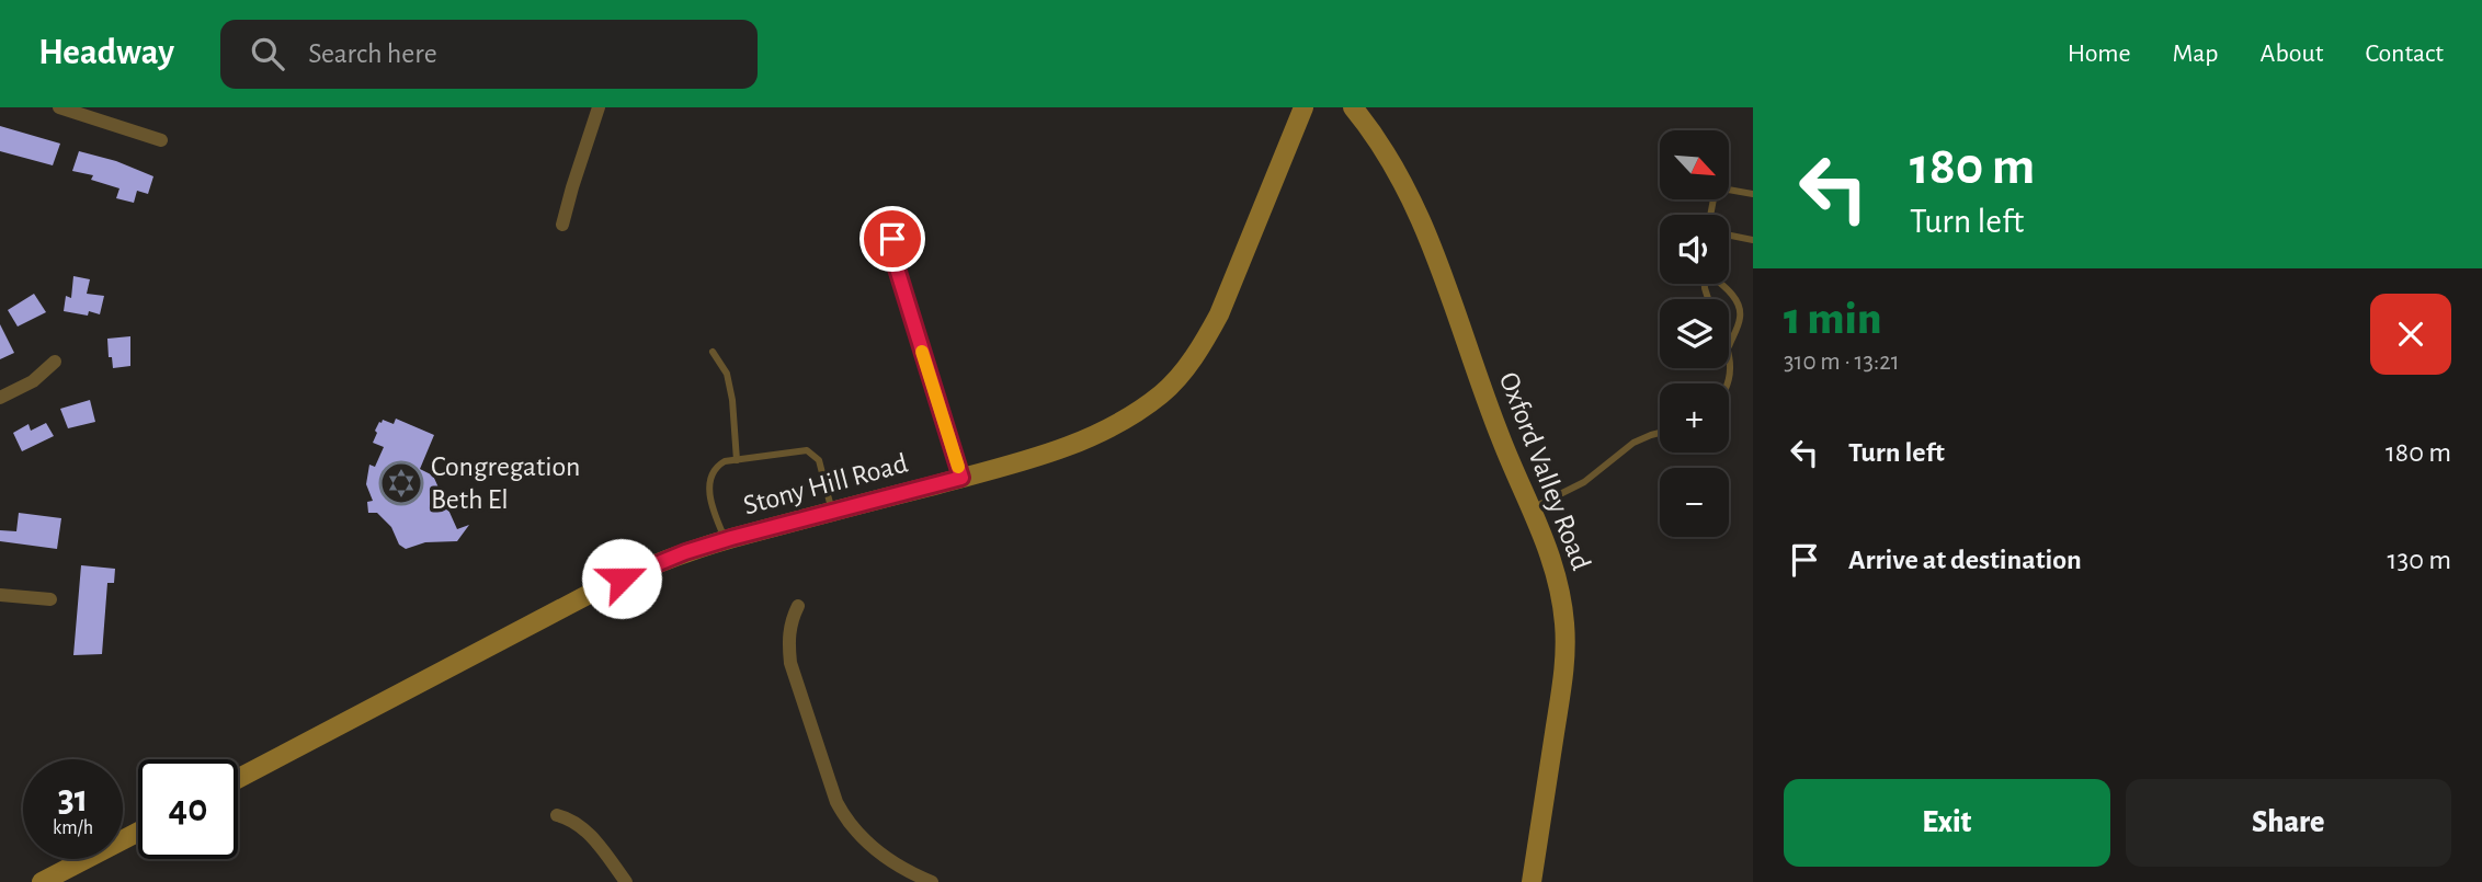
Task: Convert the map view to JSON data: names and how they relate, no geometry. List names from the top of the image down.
{
  "streets": {
    "street": ["Oxford Valley Road", "Stony Hill Road"]
  },
  "places": {
    "synagogue": ["Congregation Beth El"]
  },
  "north": "bottom right",
  "page": {
    "header": "Headway",
    "search": "Search here",
    "nav": [
      "Home",
      "Map",
      "About",
      "Contact"
    ],
    "turn": ["180 m", "Turn left"],
    "map_buttons": ["+", "−"],
    "heading": ["1 min", "310 m · 13:21"],
    "list": [
      {
        "name": "Turn left",
        "value": "180 m"
      },
      {
        "name": "Arrive at destination",
        "value": "130 m"
      }
    ],
    "speed": "31 km/h",
    "limit": "40",
    "buttons": ["Exit", "Share"]
  }
}
